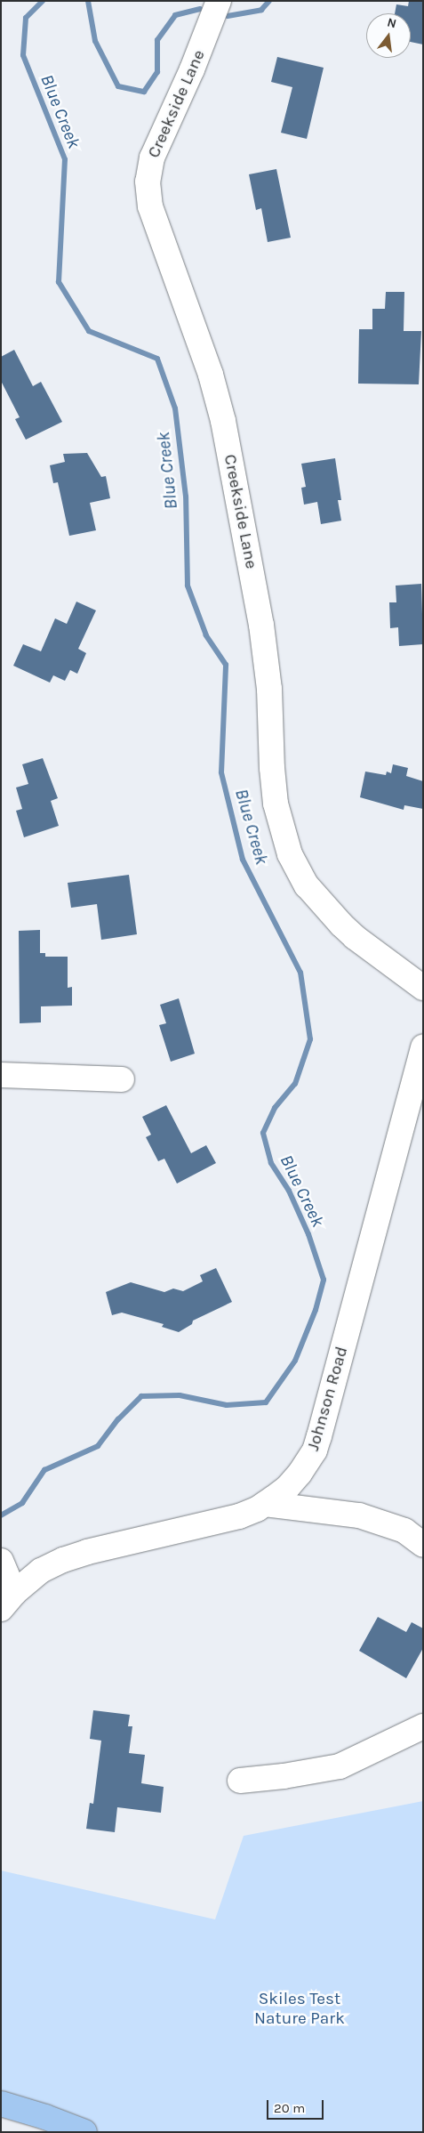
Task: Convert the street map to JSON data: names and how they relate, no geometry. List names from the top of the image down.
{
  "streets": {
    "street": ["Creekside Lane", "Johnson Road"]
  },
  "water": ["Blue Creek"],
  "parks": ["Skiles Test Nature Park"],
  "scale_bar": "20 m",
  "north": "top"
}
